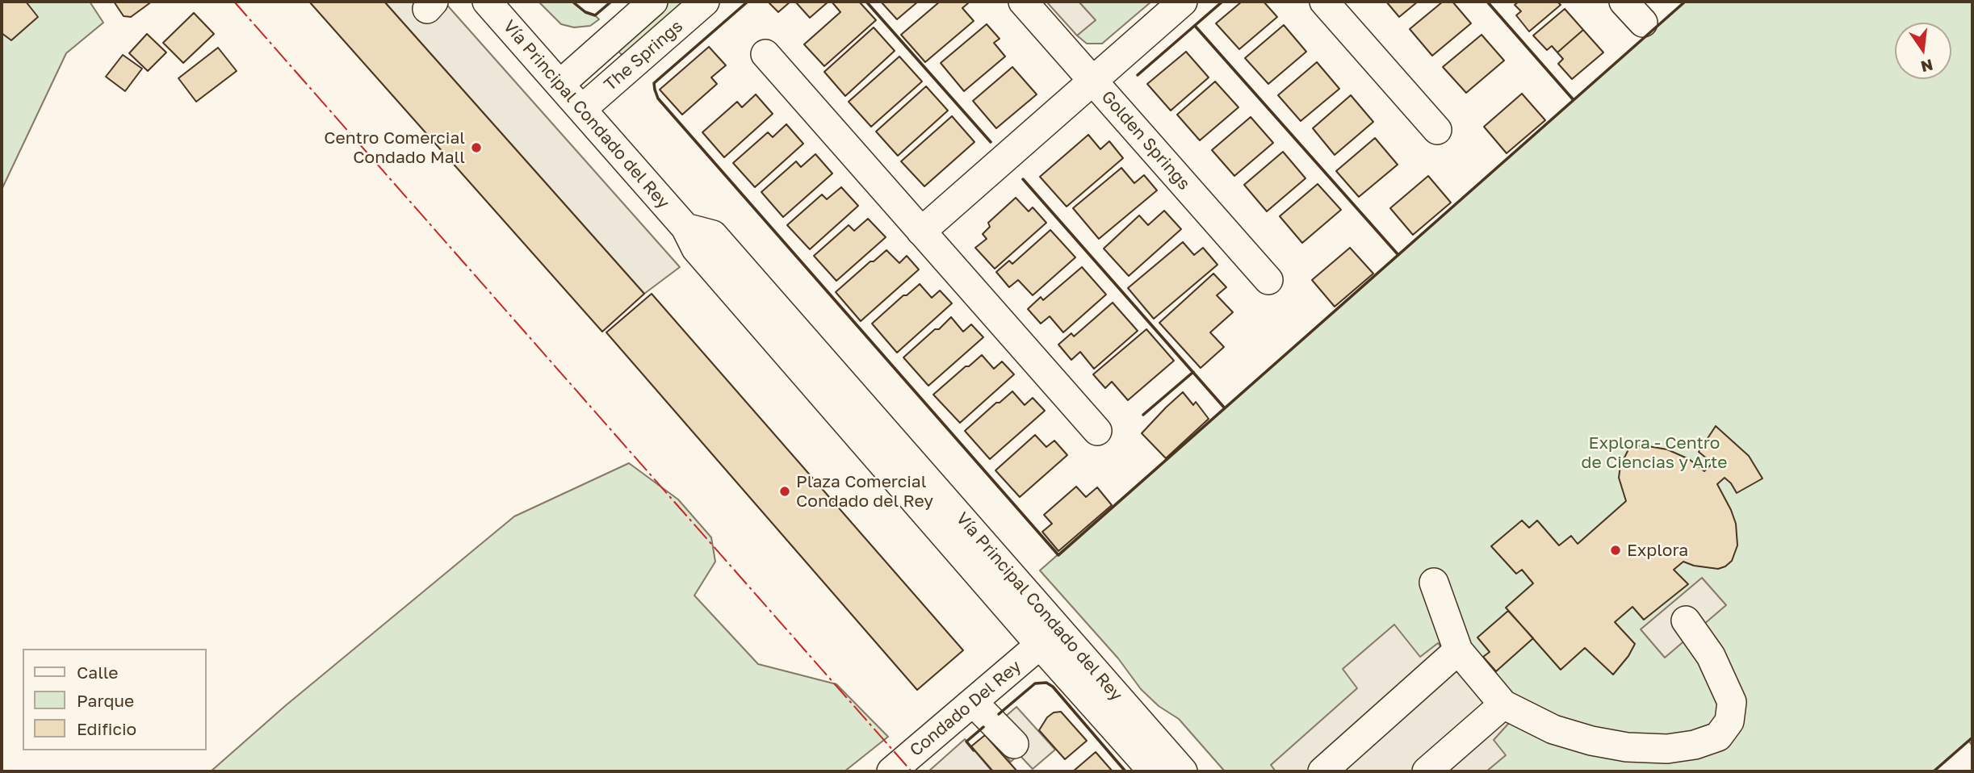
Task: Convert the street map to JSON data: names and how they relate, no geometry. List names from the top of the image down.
{
  "streets": {
    "street": [
      "The Springs",
      "Vía Principal Condado del Rey",
      "Golden Springs",
      "Condado Del Rey"
    ]
  },
  "crossings": [
    ["The Springs", "Vía Principal Condado del Rey"],
    ["Vía Principal Condado del Rey", "Condado Del Rey"]
  ],
  "parks": ["Explora - Centro de Ciencias y Arte"],
  "places": ["Centro Comercial Condado Mall", "Plaza Comercial Condado del Rey", "Explora"],
  "legend": ["Calle", "Parque", "Edificio"],
  "north": "bottom"
}
